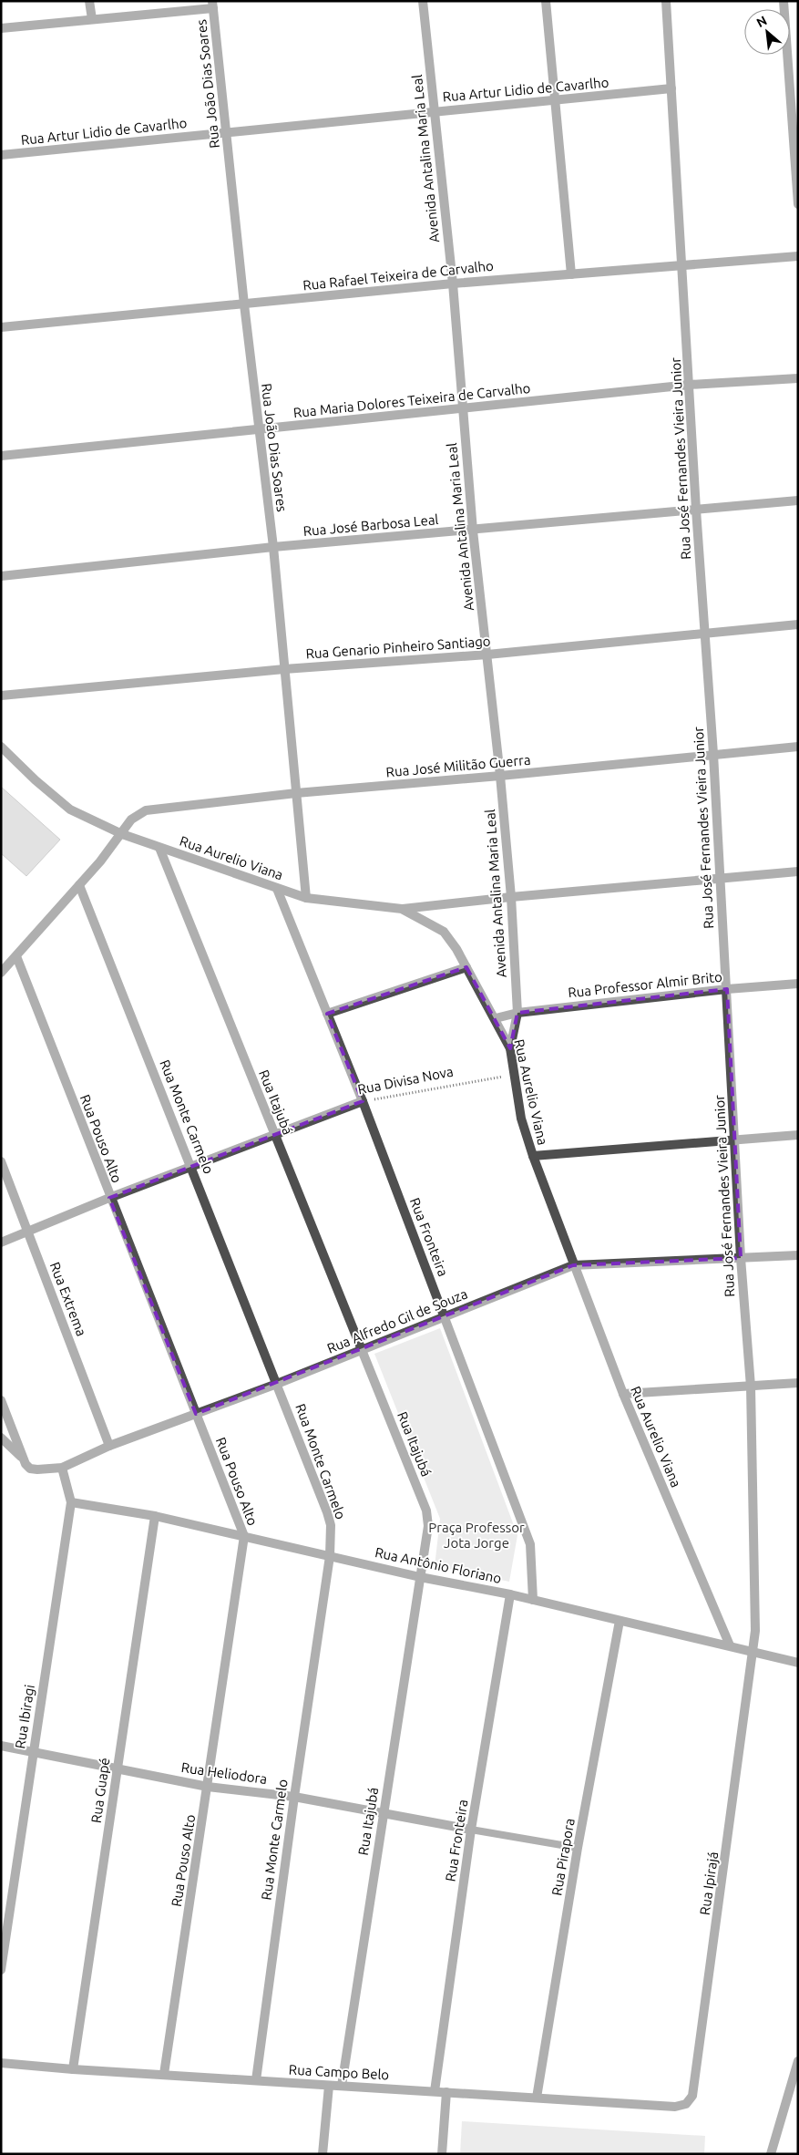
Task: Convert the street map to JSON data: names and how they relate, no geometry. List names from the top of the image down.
{
  "streets": {
    "street": [
      "Rua João Dias Soares",
      "Rua Artur Lidio de Cavarlho",
      "Avenida Antalina Maria Leal",
      "Rua Rafael Teixeira de Carvalho",
      "Rua Maria Dolores Teixeira de Carvalho",
      "Rua José Fernandes Vieira Junior",
      "Rua José Barbosa Leal",
      "Rua Genario Pinheiro Santiago",
      "Rua José Militão Guerra",
      "Rua Aurelio Viana",
      "Rua Professor Almir Brito",
      "Rua Divisa Nova",
      "Rua Itajubá",
      "Rua Monte Carmelo",
      "Rua Pouso Alto",
      "Rua Fronteira",
      "Rua Extrema",
      "Rua Alfredo Gil de Souza",
      "Rua Antônio Floriano",
      "Rua Ibiragi",
      "Rua Heliodora",
      "Rua Guapé",
      "Rua Pirapora",
      "Rua Ipirajá",
      "Rua Campo Belo"
    ]
  },
  "crossings": [
    ["Rua João Dias Soares", "Rua Artur Lidio de Cavarlho"],
    ["Rua João Dias Soares", "Rua Rafael Teixeira de Carvalho"],
    ["Rua João Dias Soares", "Rua Maria Dolores Teixeira de Carvalho"],
    ["Rua João Dias Soares", "Rua José Barbosa Leal"],
    ["Rua João Dias Soares", "Rua Genario Pinheiro Santiago"],
    ["Rua João Dias Soares", "Rua José Militão Guerra"],
    ["Rua João Dias Soares", "Rua Aurelio Viana"],
    ["Rua Artur Lidio de Cavarlho", "Avenida Antalina Maria Leal"],
    ["Rua Artur Lidio de Cavarlho", "Rua José Fernandes Vieira Junior"],
    ["Avenida Antalina Maria Leal", "Rua Rafael Teixeira de Carvalho"],
    ["Avenida Antalina Maria Leal", "Rua Maria Dolores Teixeira de Carvalho"],
    ["Avenida Antalina Maria Leal", "Rua José Barbosa Leal"],
    ["Avenida Antalina Maria Leal", "Rua Genario Pinheiro Santiago"],
    ["Avenida Antalina Maria Leal", "Rua José Militão Guerra"],
    ["Avenida Antalina Maria Leal", "Rua Aurelio Viana"],
    ["Avenida Antalina Maria Leal", "Rua Professor Almir Brito"],
    ["Rua Rafael Teixeira de Carvalho", "Rua José Fernandes Vieira Junior"],
    ["Rua Maria Dolores Teixeira de Carvalho", "Rua José Fernandes Vieira Junior"],
    ["Rua José Fernandes Vieira Junior", "Rua José Barbosa Leal"],
    ["Rua José Fernandes Vieira Junior", "Rua Genario Pinheiro Santiago"],
    ["Rua José Fernandes Vieira Junior", "Rua José Militão Guerra"],
    ["Rua José Fernandes Vieira Junior", "Rua Professor Almir Brito"],
    ["Rua José Fernandes Vieira Junior", "Rua Alfredo Gil de Souza"],
    ["Rua José Fernandes Vieira Junior", "Rua Antônio Floriano"],
    ["Rua José Fernandes Vieira Junior", "Rua Ipirajá"],
    ["Rua José Militão Guerra", "Rua Aurelio Viana"],
    ["Rua José Militão Guerra", "Rua Monte Carmelo"],
    ["Rua José Militão Guerra", "Rua Pouso Alto"],
    ["Rua Aurelio Viana", "Rua Professor Almir Brito"],
    ["Rua Aurelio Viana", "Rua Divisa Nova"],
    ["Rua Aurelio Viana", "Rua Itajubá"],
    ["Rua Aurelio Viana", "Rua Fronteira"],
    ["Rua Aurelio Viana", "Rua Alfredo Gil de Souza"],
    ["Rua Aurelio Viana", "Rua Antônio Floriano"],
    ["Rua Divisa Nova", "Rua Itajubá"],
    ["Rua Divisa Nova", "Rua Monte Carmelo"],
    ["Rua Divisa Nova", "Rua Pouso Alto"],
    ["Rua Divisa Nova", "Rua Fronteira"],
    ["Rua Divisa Nova", "Rua Extrema"],
    ["Rua Itajubá", "Rua Alfredo Gil de Souza"],
    ["Rua Itajubá", "Rua Antônio Floriano"],
    ["Rua Itajubá", "Rua Heliodora"],
    ["Rua Itajubá", "Rua Campo Belo"],
    ["Rua Monte Carmelo", "Rua Alfredo Gil de Souza"],
    ["Rua Monte Carmelo", "Rua Antônio Floriano"],
    ["Rua Monte Carmelo", "Rua Heliodora"],
    ["Rua Monte Carmelo", "Rua Campo Belo"],
    ["Rua Pouso Alto", "Rua Alfredo Gil de Souza"],
    ["Rua Pouso Alto", "Rua Antônio Floriano"],
    ["Rua Pouso Alto", "Rua Heliodora"],
    ["Rua Pouso Alto", "Rua Campo Belo"],
    ["Rua Fronteira", "Rua Alfredo Gil de Souza"],
    ["Rua Fronteira", "Rua Antônio Floriano"],
    ["Rua Fronteira", "Rua Heliodora"],
    ["Rua Fronteira", "Rua Campo Belo"],
    ["Rua Extrema", "Rua Alfredo Gil de Souza"],
    ["Rua Alfredo Gil de Souza", "Rua Ibiragi"],
    ["Rua Antônio Floriano", "Rua Ibiragi"],
    ["Rua Antônio Floriano", "Rua Guapé"],
    ["Rua Antônio Floriano", "Rua Pirapora"],
    ["Rua Antônio Floriano", "Rua Ipirajá"],
    ["Rua Ibiragi", "Rua Heliodora"],
    ["Rua Heliodora", "Rua Guapé"],
    ["Rua Heliodora", "Rua Pirapora"],
    ["Rua Guapé", "Rua Campo Belo"],
    ["Rua Pirapora", "Rua Campo Belo"],
    ["Rua Ipirajá", "Rua Campo Belo"]
  ],
  "parks": ["Praça Professor Jota Jorge"],
  "north": "top left"
}
